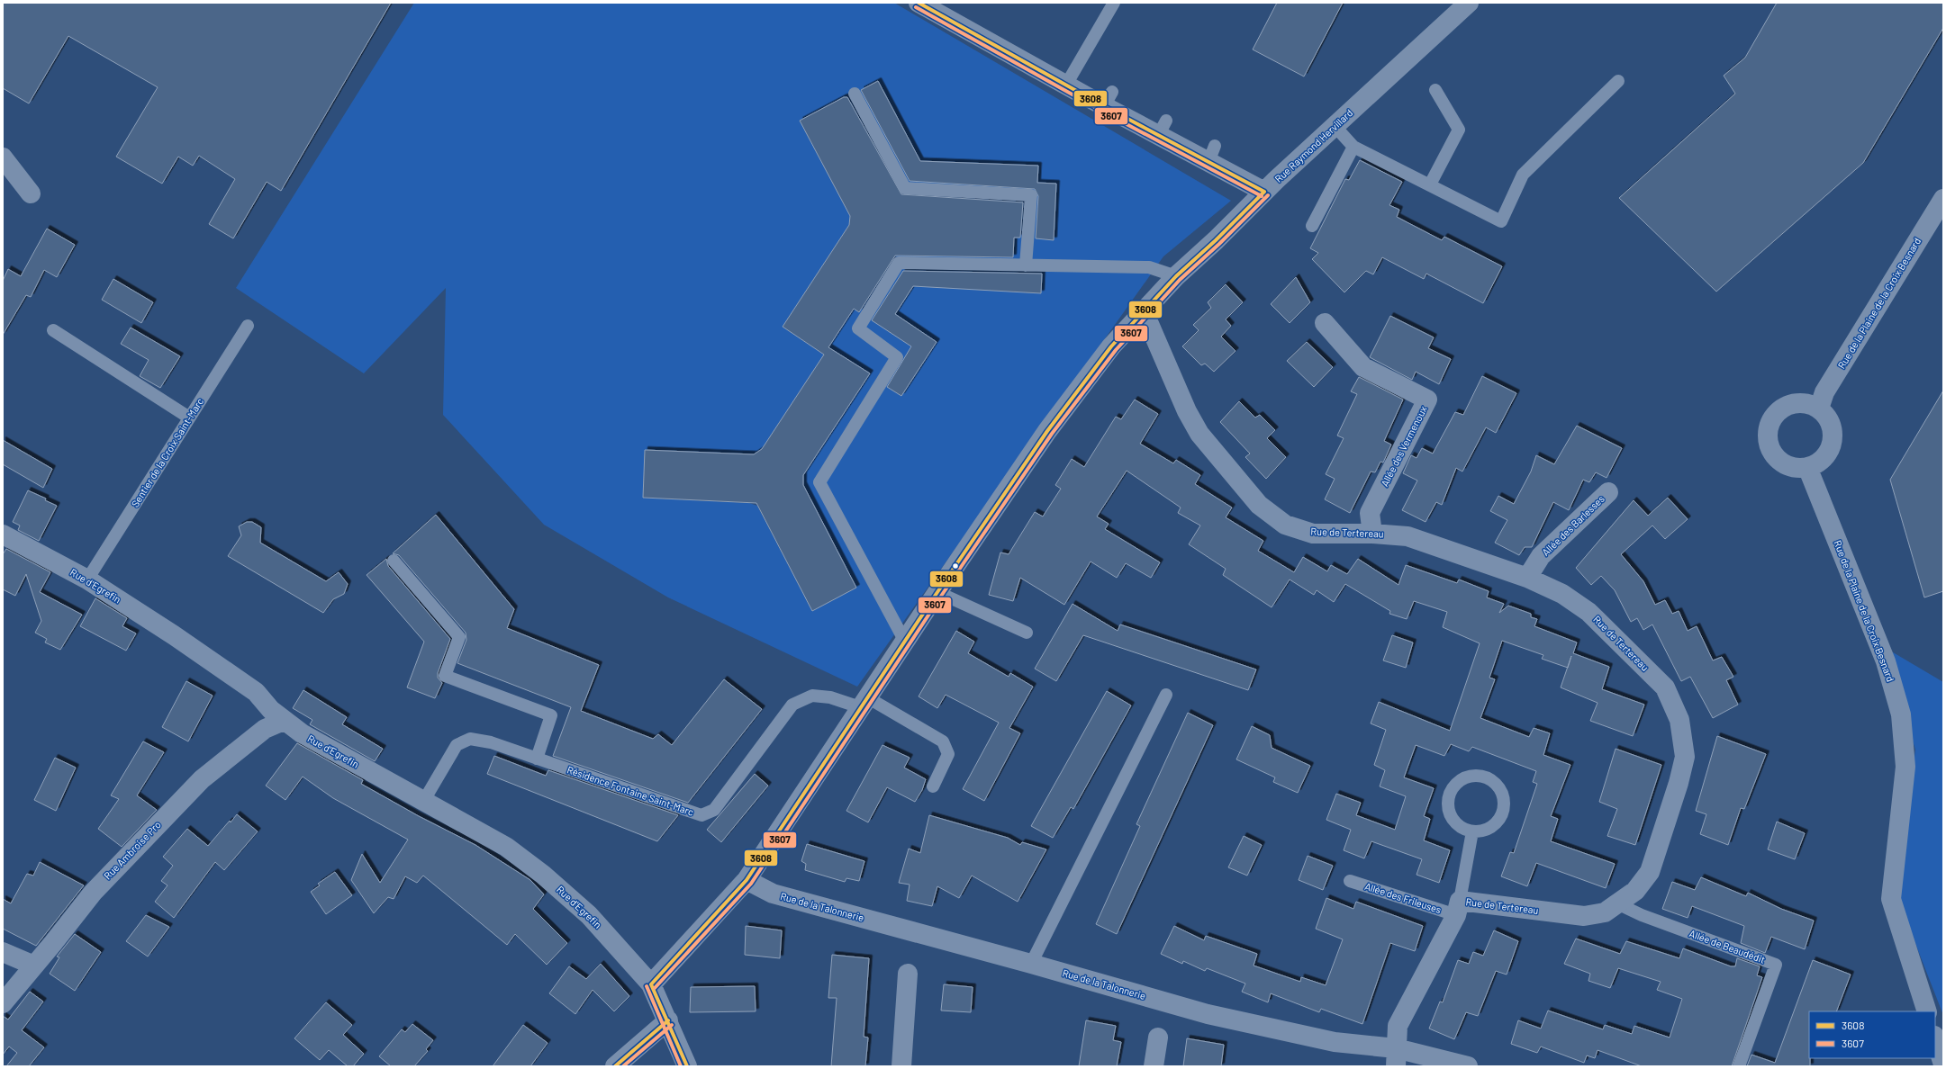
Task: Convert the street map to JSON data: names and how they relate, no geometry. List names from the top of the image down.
{
  "streets": {
    "street": [
      "Rue Raymond Hervillard",
      "Rue de la Plaine de la Croix Besnard",
      "Allée des Vermenoux",
      "Allée des Barlesses",
      "Rue de Tertereau",
      "Rue d'Egrefin",
      "Rue Ambroise Pro",
      "Rue de la Talonnerie"
    ],
    "lane": [
      "Sentier de la Croix Saint-Marc",
      "Résidence Fontaine Saint-Marc",
      "Allée des Frileuses",
      "Allée de Beaudédit"
    ]
  },
  "crossings": [
    ["Rue Raymond Hervillard", "Rue de Tertereau"],
    ["Rue Raymond Hervillard", "Rue d'Egrefin"],
    ["Rue Raymond Hervillard", "Résidence Fontaine Saint-Marc"],
    ["Rue Raymond Hervillard", "Rue de la Talonnerie"],
    ["Allée des Vermenoux", "Rue de Tertereau"],
    ["Sentier de la Croix Saint-Marc", "Rue d'Egrefin"],
    ["Allée des Barlesses", "Rue de Tertereau"],
    ["Rue de Tertereau", "Allée des Frileuses"],
    ["Rue de Tertereau", "Rue de la Talonnerie"],
    ["Rue de Tertereau", "Allée de Beaudédit"],
    ["Rue d'Egrefin", "Résidence Fontaine Saint-Marc"],
    ["Rue d'Egrefin", "Rue Ambroise Pro"]
  ],
  "lines": ["transit line 3608", "transit line 3607"],
  "legend": ["3608", "3607"]
}
